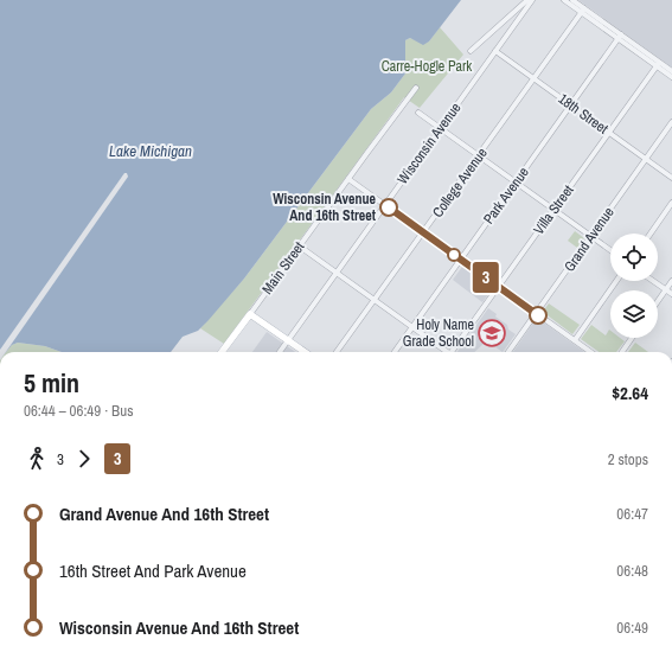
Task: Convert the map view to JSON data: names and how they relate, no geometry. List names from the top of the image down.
{
  "streets": {
    "main road": ["Main Street"],
    "street": [
      "18th Street",
      "Wisconsin Avenue",
      "College Avenue",
      "Park Avenue",
      "Villa Street",
      "Grand Avenue"
    ]
  },
  "crossings": [
    ["18th Street", "Wisconsin Avenue"],
    ["18th Street", "College Avenue"],
    ["18th Street", "Park Avenue"],
    ["18th Street", "Villa Street"],
    ["18th Street", "Grand Avenue"]
  ],
  "water": ["Lake Michigan"],
  "parks": ["Carre-Hogle Park"],
  "places": {
    "other": ["Wisconsin Avenue And 16th Street"],
    "school or university": ["Holy Name Grade School"]
  },
  "lines": ["bus line 3"],
  "page": {
    "on_map": "3",
    "heading": ["5 min", "06:44 – 06:49 · Bus", "$2.64"],
    "legs": ["3", "3", "2 stops"],
    "list": [
      {
        "name": "Grand Avenue And 16th Street",
        "value": "06:47"
      },
      {
        "name": "16th Street And Park Avenue",
        "value": "06:48"
      },
      {
        "name": "Wisconsin Avenue And 16th Street",
        "value": "06:49"
      }
    ]
  }
}
